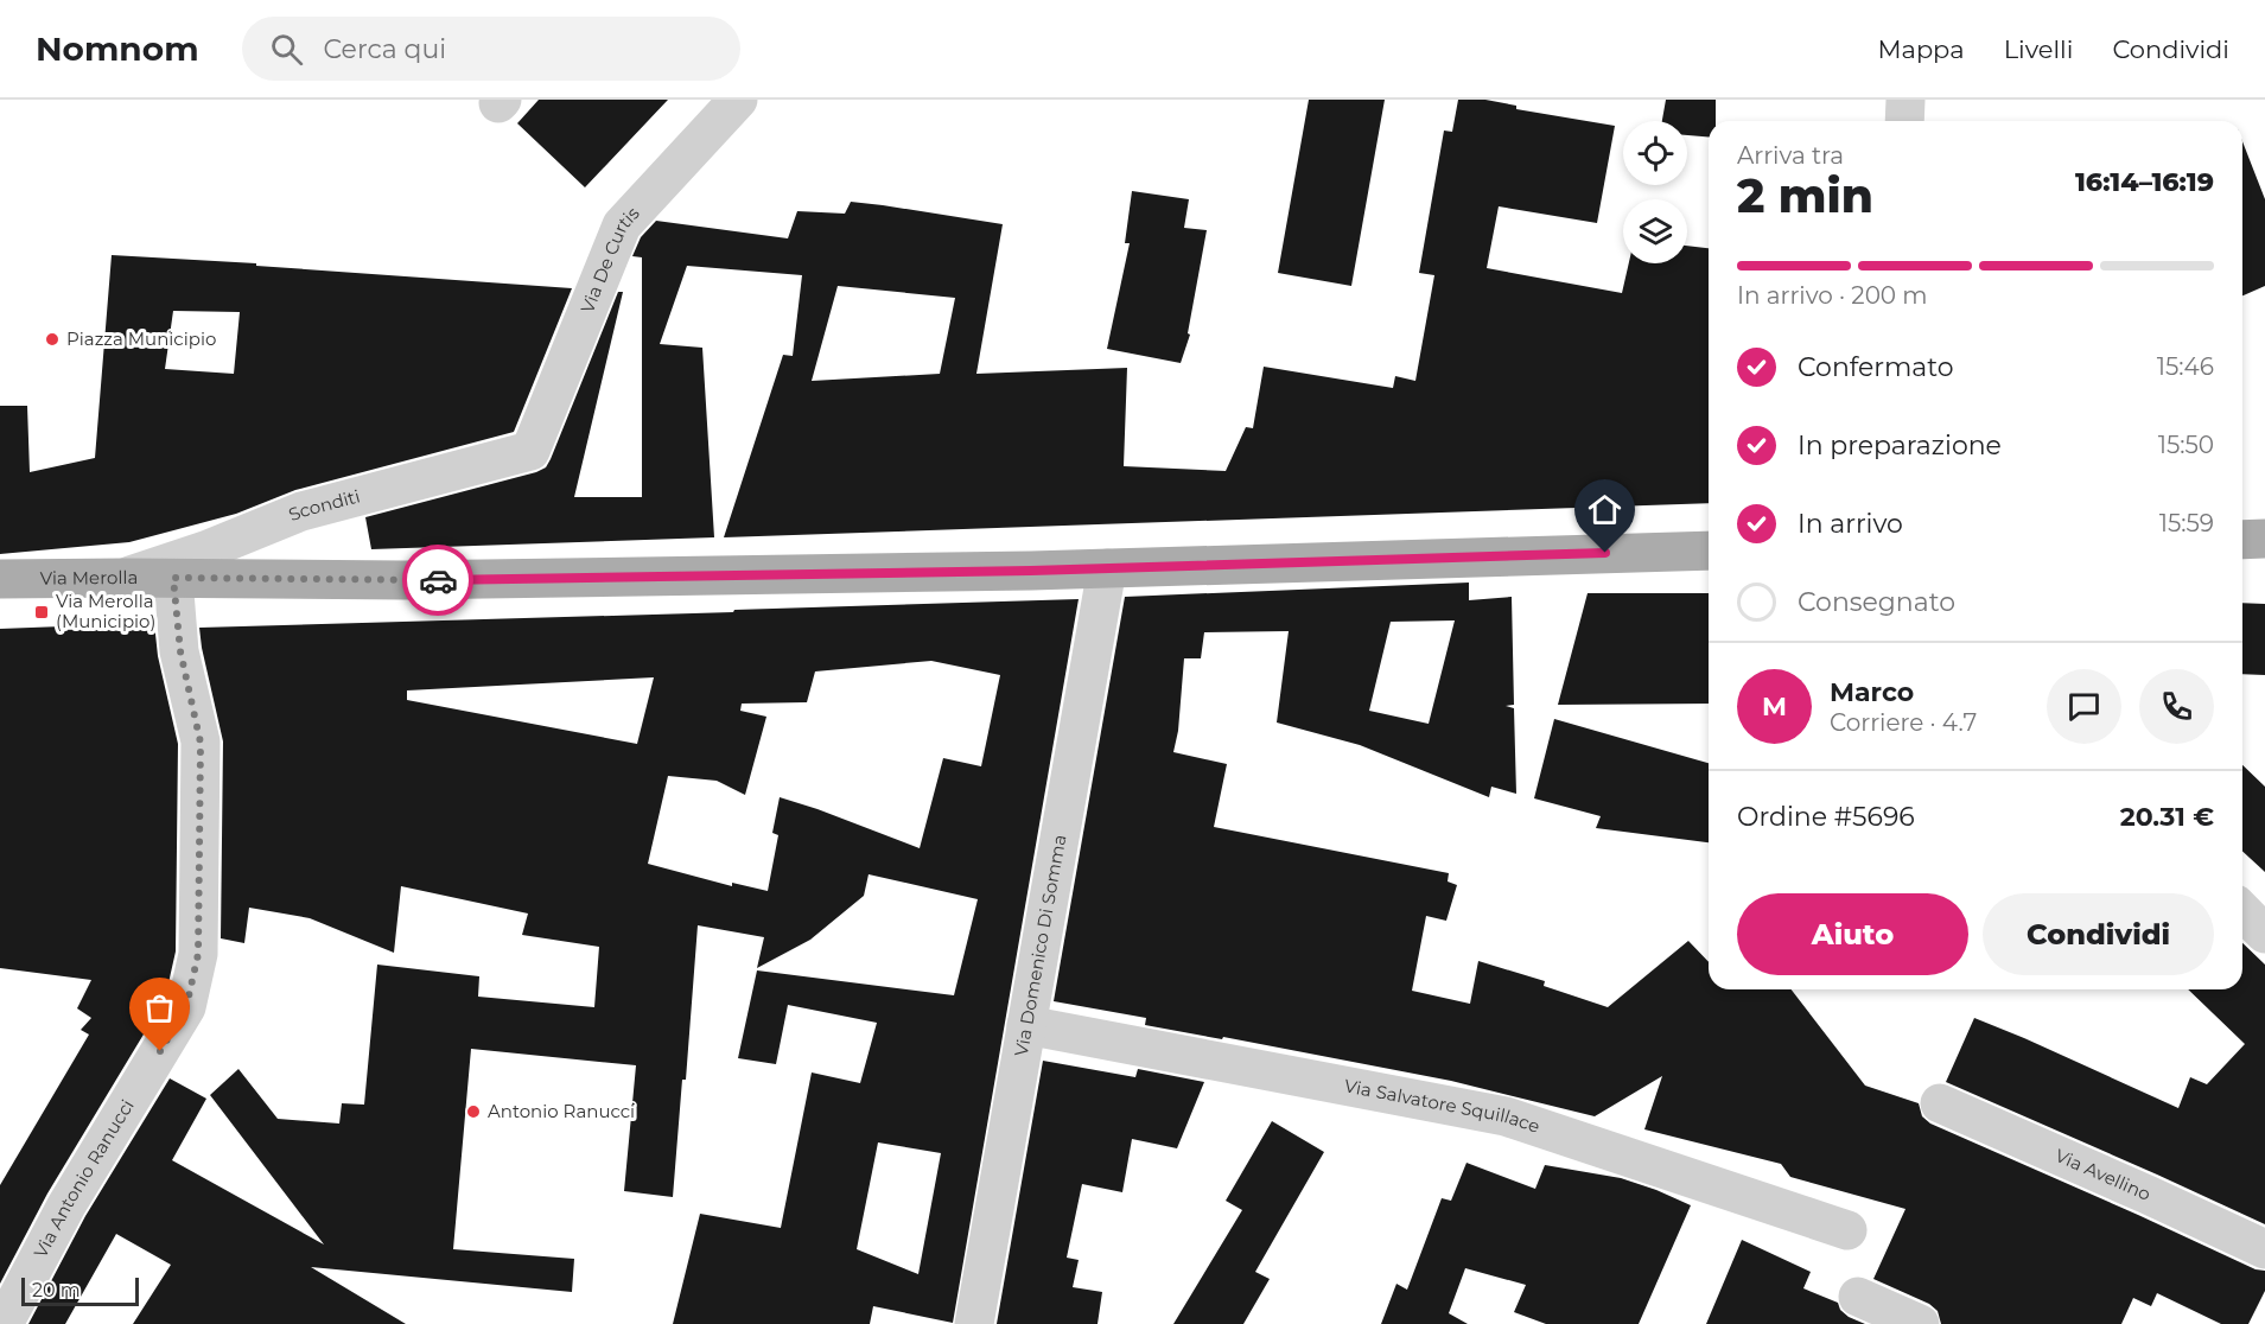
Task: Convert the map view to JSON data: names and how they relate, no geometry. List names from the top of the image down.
{
  "streets": {
    "main road": ["Via Merolla"],
    "street": [
      "Via De Curtis",
      "Sconditi",
      "Via Domenico Di Somma",
      "Via Salvatore Squillace",
      "Via Avellino",
      "Via Antonio Ranucci"
    ]
  },
  "crossings": [
    ["Via De Curtis", "Sconditi"],
    ["Sconditi", "Via Merolla"],
    ["Via Merolla", "Via Domenico Di Somma"],
    ["Via Merolla", "Via Antonio Ranucci"],
    ["Via Domenico Di Somma", "Via Salvatore Squillace"]
  ],
  "places": {
    "other": ["Piazza Municipio", "Antonio Ranucci"],
    "transit": ["Via Merolla (Municipio)"]
  },
  "scale_bar": "20 m",
  "page": {
    "header": "Nomnom",
    "search": "Cerca qui",
    "nav": ["Mappa", "Livelli", "Condividi"],
    "heading": ["2 min", "Arriva tra", "16:14–16:19"],
    "panel": [
      "Marco",
      "Corriere · 4.7",
      "Ordine #5696",
      "20.31 €"
    ],
    "bar": "In arrivo · 200 m",
    "list": [
      ["Confermato", "15:46"],
      ["In preparazione", "15:50"],
      ["In arrivo", "15:59"],
      "Consegnato"
    ],
    "round": "M",
    "buttons": ["Aiuto", "Condividi"],
    "scale": "20 m"
  }
}
